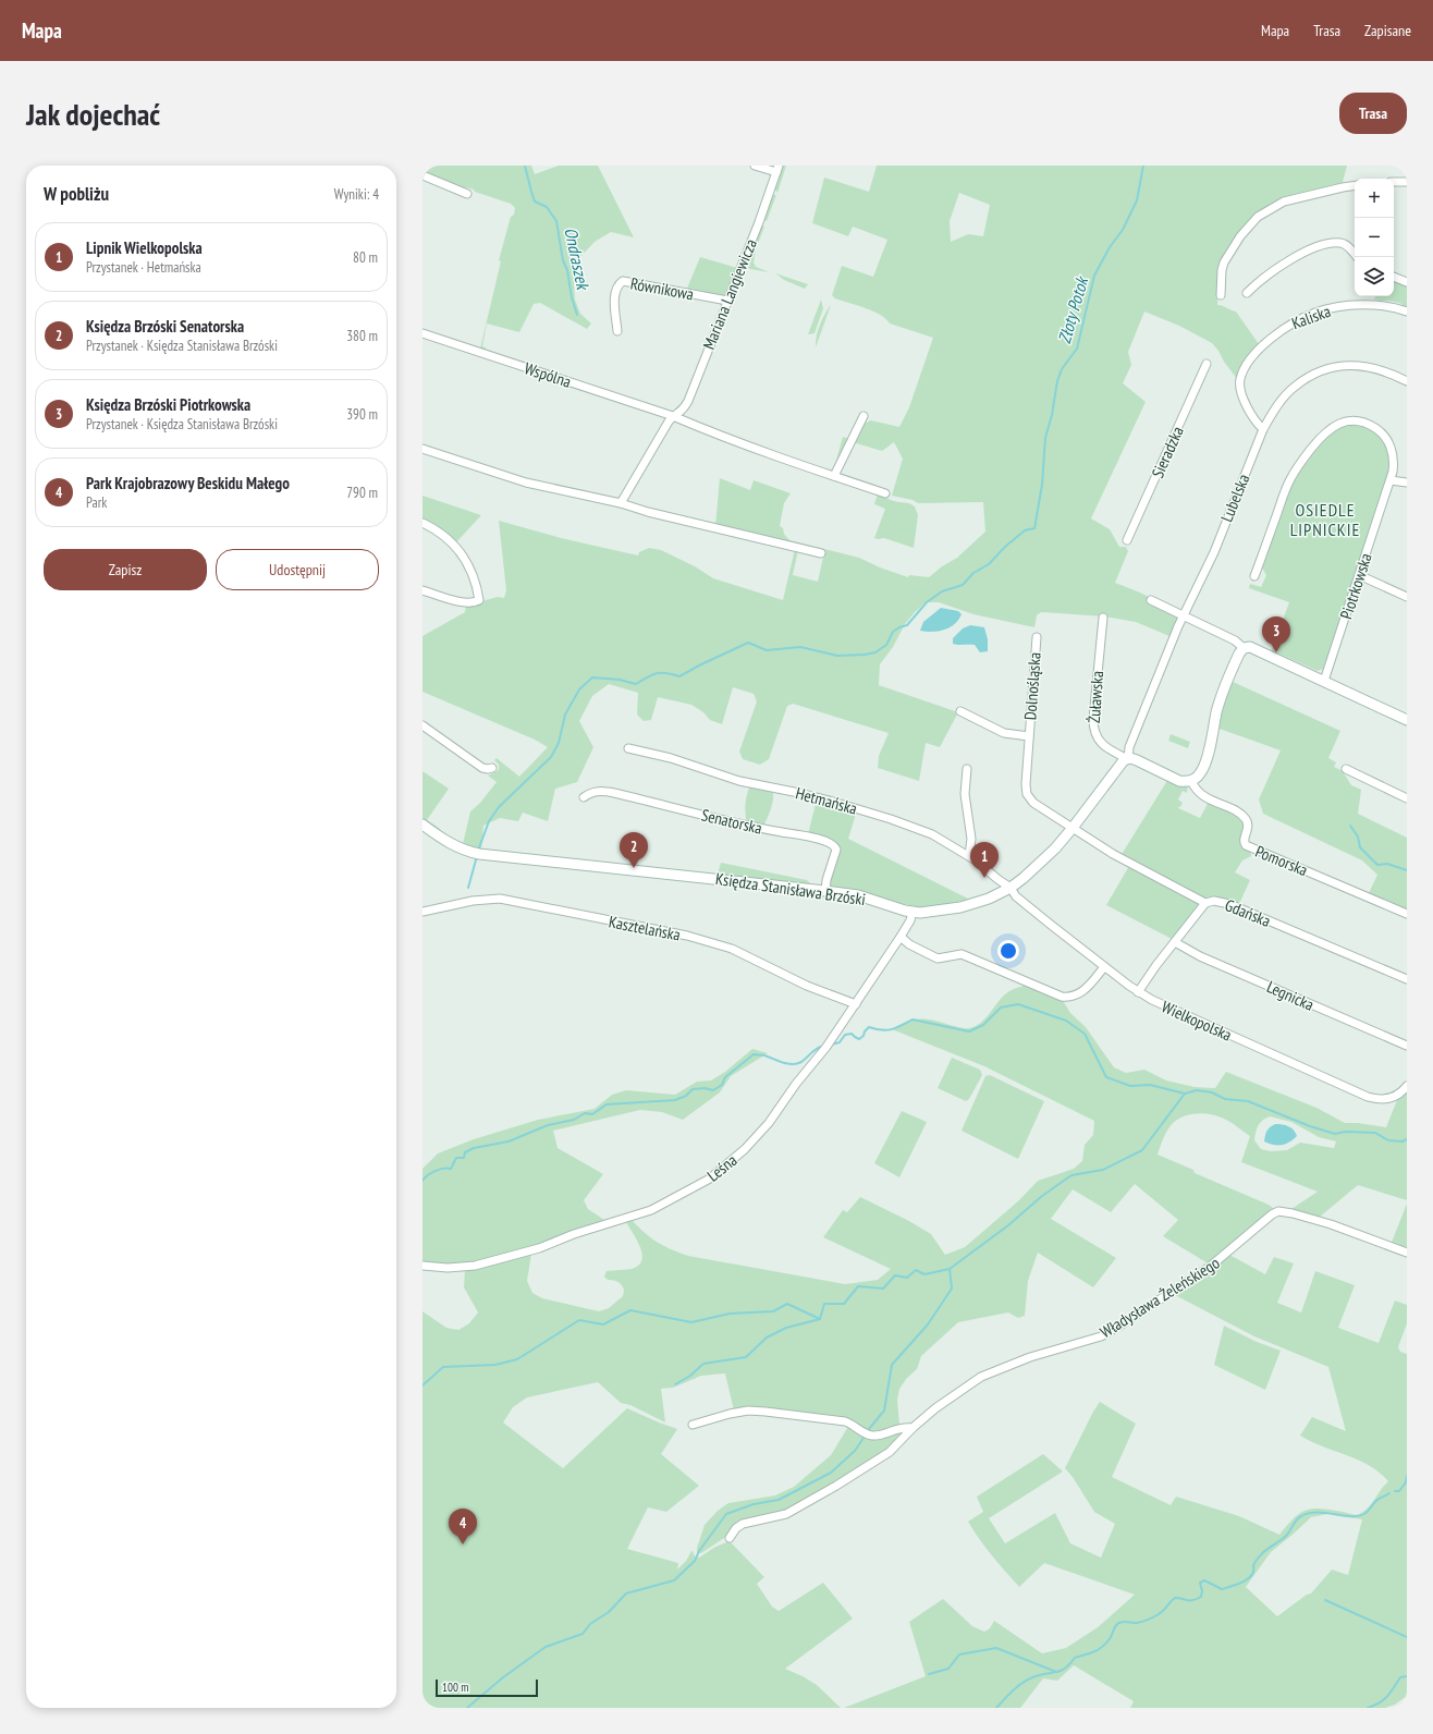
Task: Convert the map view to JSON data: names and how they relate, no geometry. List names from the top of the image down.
{
  "streets": {
    "street": [
      "Równikowa",
      "Mariana Langiewicza",
      "Kaliska",
      "Wspólna",
      "Sieradzka",
      "Lubelska",
      "Piotrkowska",
      "Dolnośląska",
      "Żuławska",
      "Hetmańska",
      "Senatorska",
      "Pomorska",
      "Księdza Stanisława Brzóski",
      "Gdańska",
      "Kasztelańska",
      "Legnicka",
      "Wielkopolska",
      "Leśna",
      "Władysława Żeleńskiego"
    ]
  },
  "crossings": [
    ["Równikowa", "Mariana Langiewicza"],
    ["Mariana Langiewicza", "Wspólna"],
    ["Kaliska", "Lubelska"],
    ["Dolnośląska", "Księdza Stanisława Brzóski"],
    ["Dolnośląska", "Gdańska"],
    ["Żuławska", "Księdza Stanisława Brzóski"],
    ["Hetmańska", "Księdza Stanisława Brzóski"],
    ["Hetmańska", "Wielkopolska"],
    ["Senatorska", "Księdza Stanisława Brzóski"],
    ["Księdza Stanisława Brzóski", "Gdańska"],
    ["Księdza Stanisława Brzóski", "Wielkopolska"],
    ["Księdza Stanisława Brzóski", "Leśna"],
    ["Kasztelańska", "Leśna"]
  ],
  "districts": ["OSIEDLE LIPNICKIE"],
  "water": ["Ondraszek", "Złoty Potok"],
  "scale_bar": "100 m",
  "page": {
    "header": "Mapa",
    "nav": ["Mapa", "Trasa", "Zapisane"],
    "buttons": [
      "Trasa",
      ["Zapisz", "Udostępnij"]
    ],
    "title": "Jak dojechać",
    "heading": ["W pobliżu", "Wyniki: 4"],
    "map_buttons": ["+", "−"],
    "list": [
      {
        "mark": "1",
        "name": "Lipnik Wielkopolska",
        "note": "Przystanek · Hetmańska",
        "value": "80 m"
      },
      {
        "mark": "2",
        "name": "Księdza Brzóski Senatorska",
        "note": "Przystanek · Księdza Stanisława Brzóski",
        "value": "380 m"
      },
      {
        "mark": "3",
        "name": "Księdza Brzóski Piotrkowska",
        "note": "Przystanek · Księdza Stanisława Brzóski",
        "value": "390 m"
      },
      {
        "mark": "4",
        "name": "Park Krajobrazowy Beskidu Małego",
        "note": "Park",
        "value": "790 m"
      }
    ],
    "pins": [
      "3",
      "2",
      "1",
      "4"
    ],
    "scale": "100 m"
  }
}
